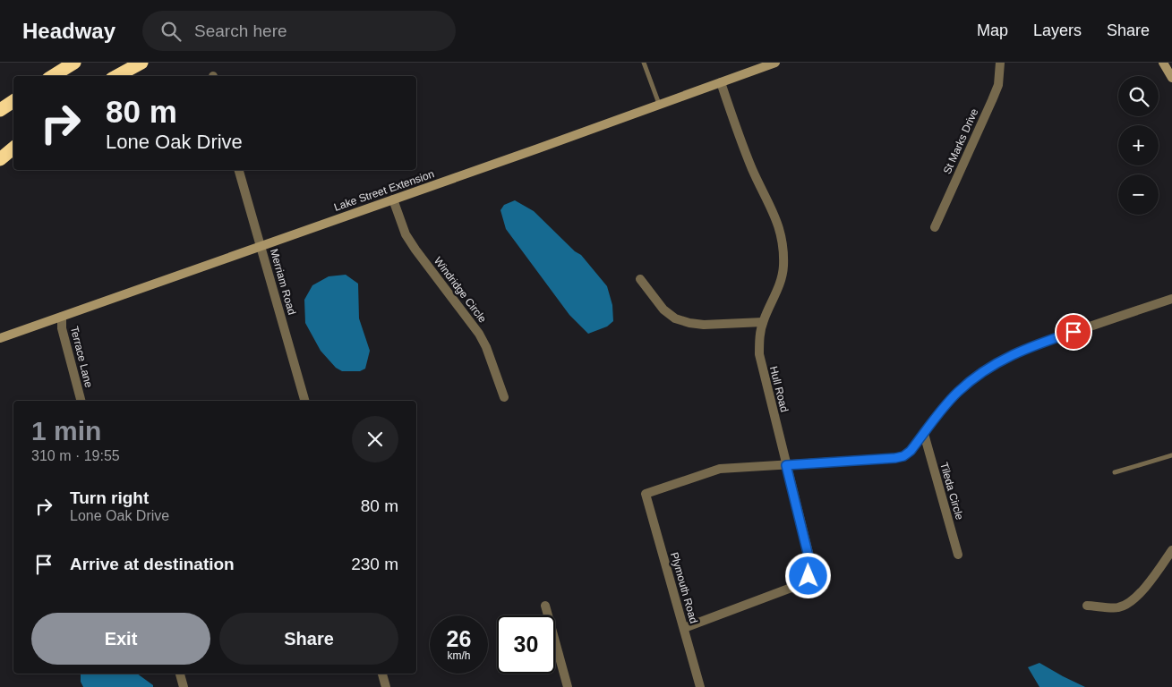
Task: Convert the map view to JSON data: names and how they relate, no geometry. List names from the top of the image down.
{
  "streets": {
    "street": [
      "St Marks Drive",
      "Lake Street Extension",
      "Merriam Road",
      "Windridge Circle",
      "Terrace Lane",
      "Hull Road",
      "Tileda Circle",
      "Plymouth Road"
    ]
  },
  "crossings": [
    ["Lake Street Extension", "Merriam Road"],
    ["Lake Street Extension", "Windridge Circle"],
    ["Lake Street Extension", "Terrace Lane"],
    ["Lake Street Extension", "Hull Road"],
    ["Hull Road", "Plymouth Road"]
  ],
  "page": {
    "header": "Headway",
    "search": "Search here",
    "nav": ["Map", "Layers", "Share"],
    "map_buttons": ["+", "−"],
    "turn": ["80 m", "Lone Oak Drive"],
    "heading": ["1 min", "310 m · 19:55"],
    "list": [
      {
        "name": "Turn right",
        "note": "Lone Oak Drive",
        "value": "80 m"
      },
      {
        "name": "Arrive at destination",
        "value": "230 m"
      }
    ],
    "buttons": ["Exit", "Share"],
    "speed": "26 km/h",
    "limit": "30"
  }
}
